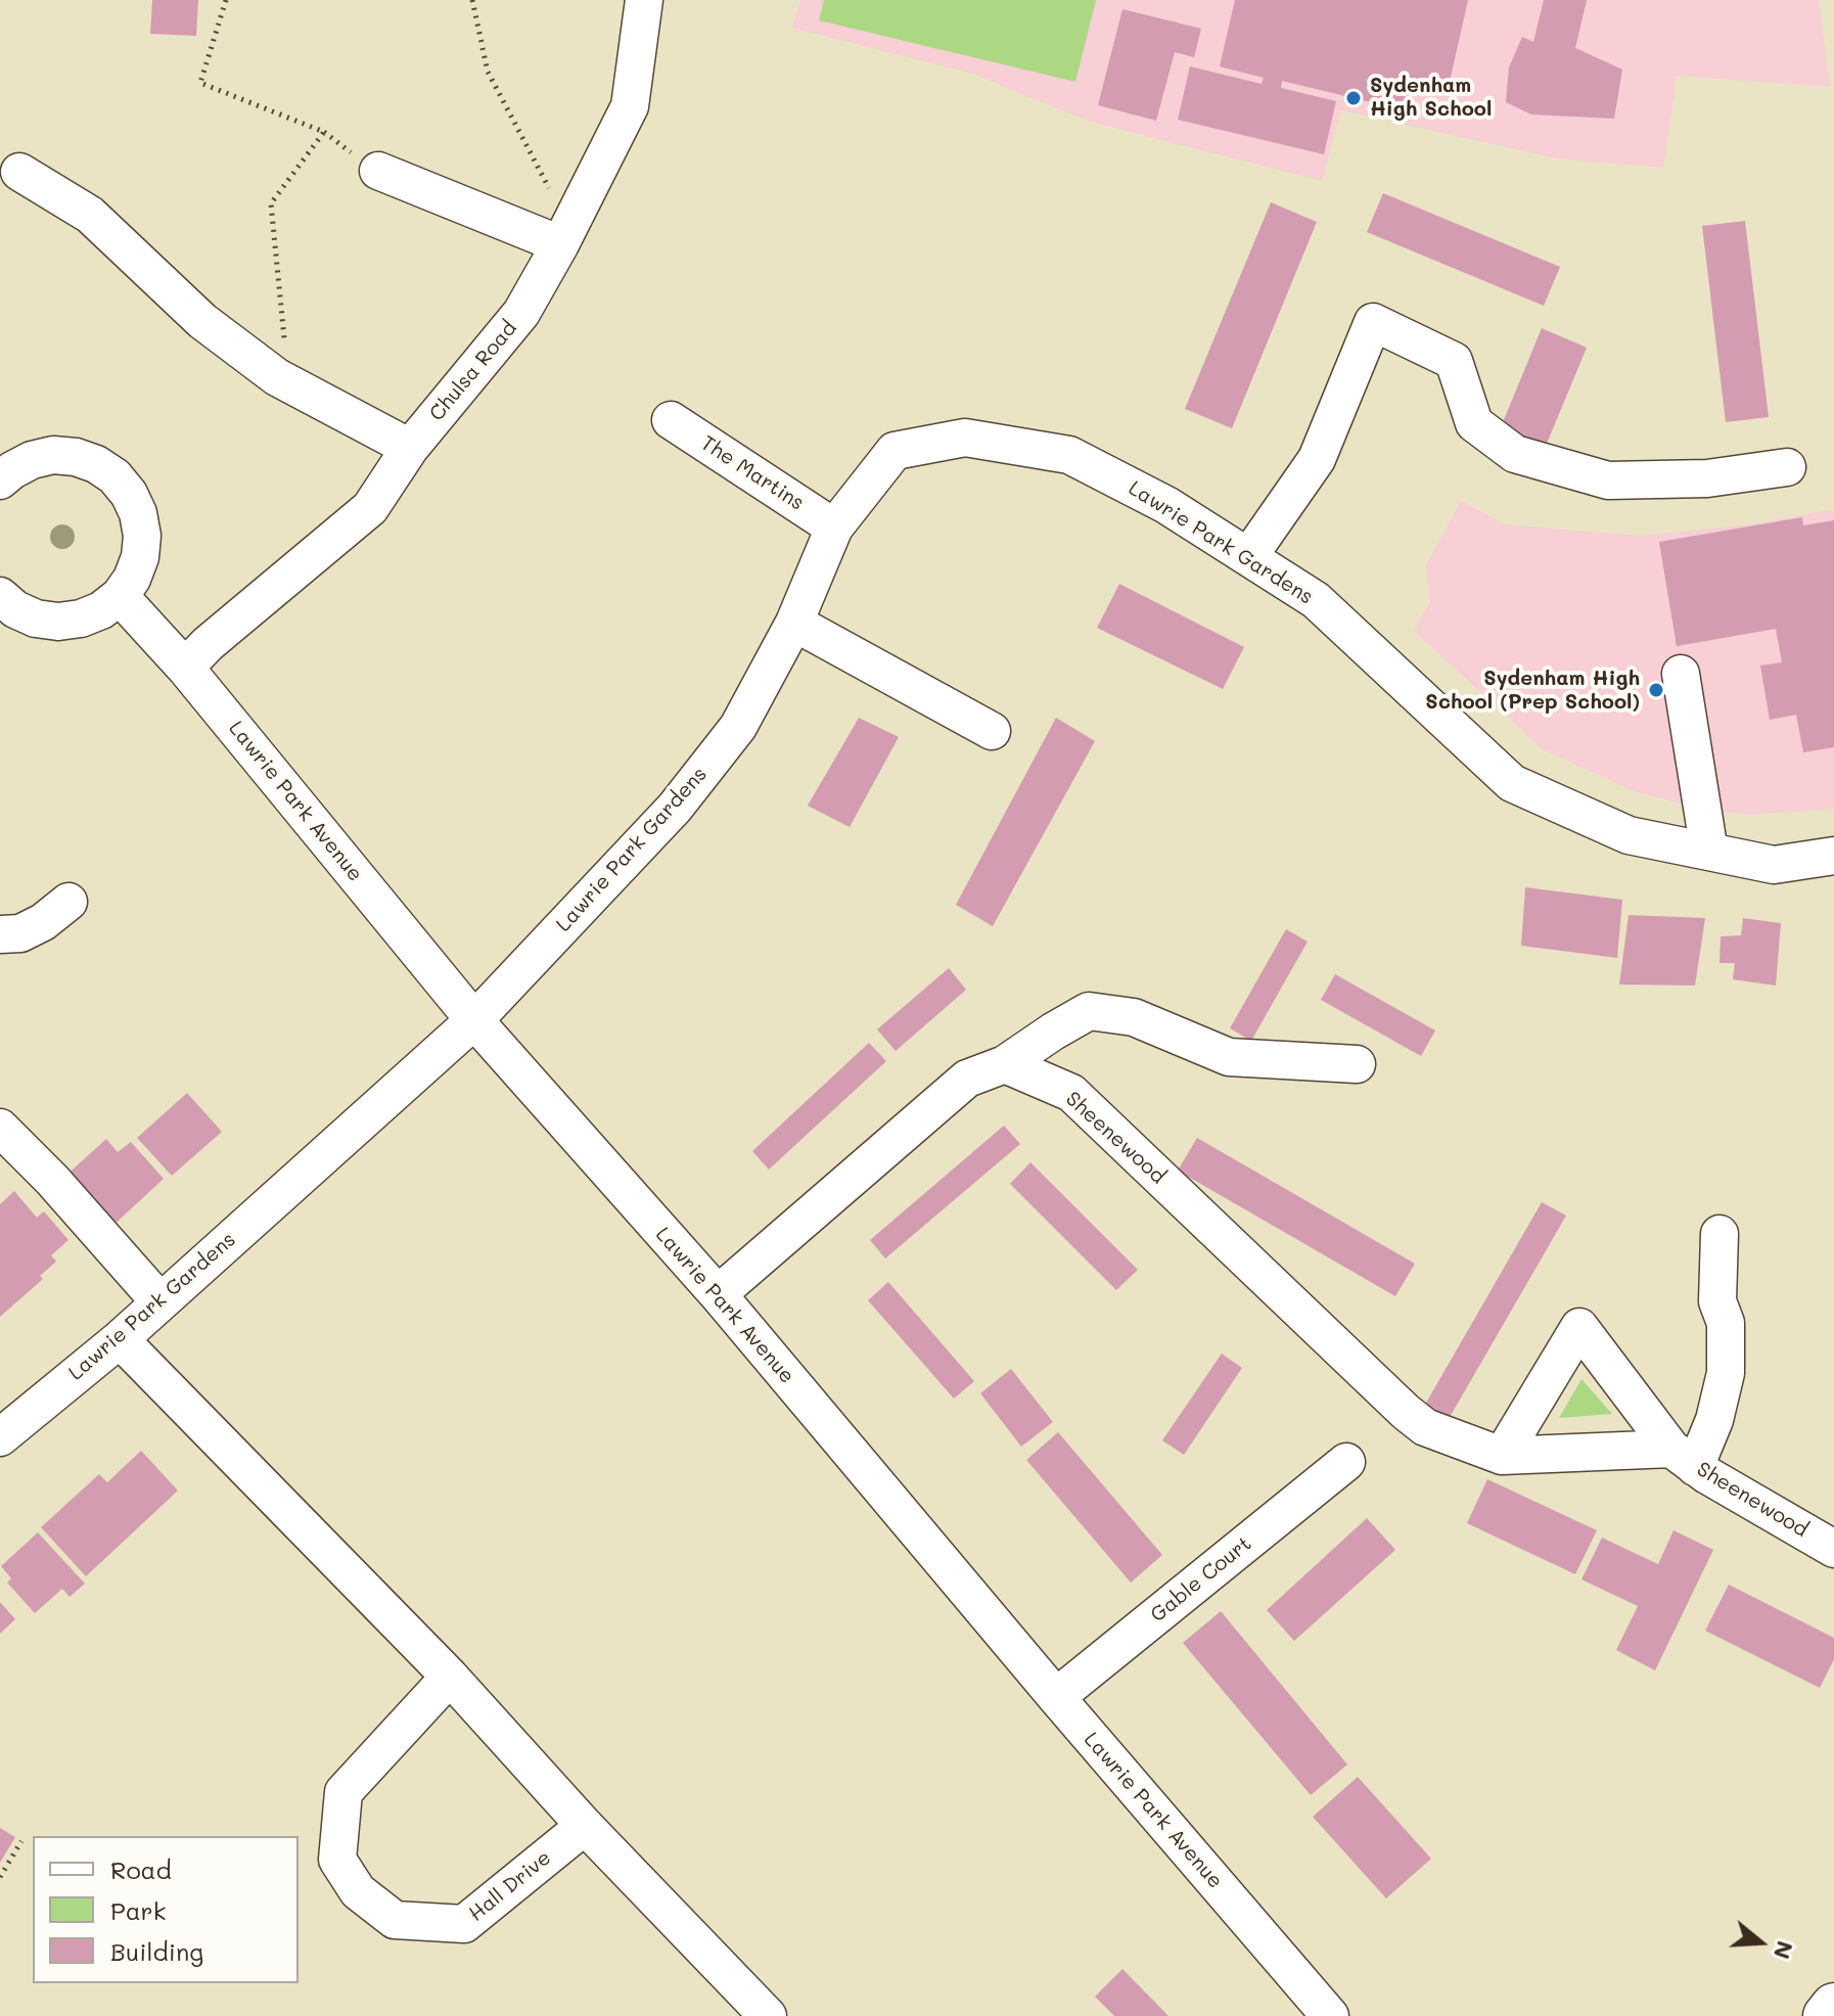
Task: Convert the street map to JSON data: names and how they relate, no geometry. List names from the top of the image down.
{
  "streets": {
    "street": [
      "Chulsa Road",
      "The Martins",
      "Lawrie Park Gardens",
      "Lawrie Park Avenue",
      "Sheenewood",
      "Gable Court",
      "Hall Drive"
    ]
  },
  "crossings": [
    ["Chulsa Road", "Lawrie Park Avenue"],
    ["The Martins", "Lawrie Park Gardens"],
    ["Lawrie Park Gardens", "Lawrie Park Avenue"],
    ["Lawrie Park Avenue", "Gable Court"]
  ],
  "places": ["Sydenham High School", "Sydenham High School (Prep School)"],
  "legend": ["Road", "Park", "Building"],
  "north": "right"
}
